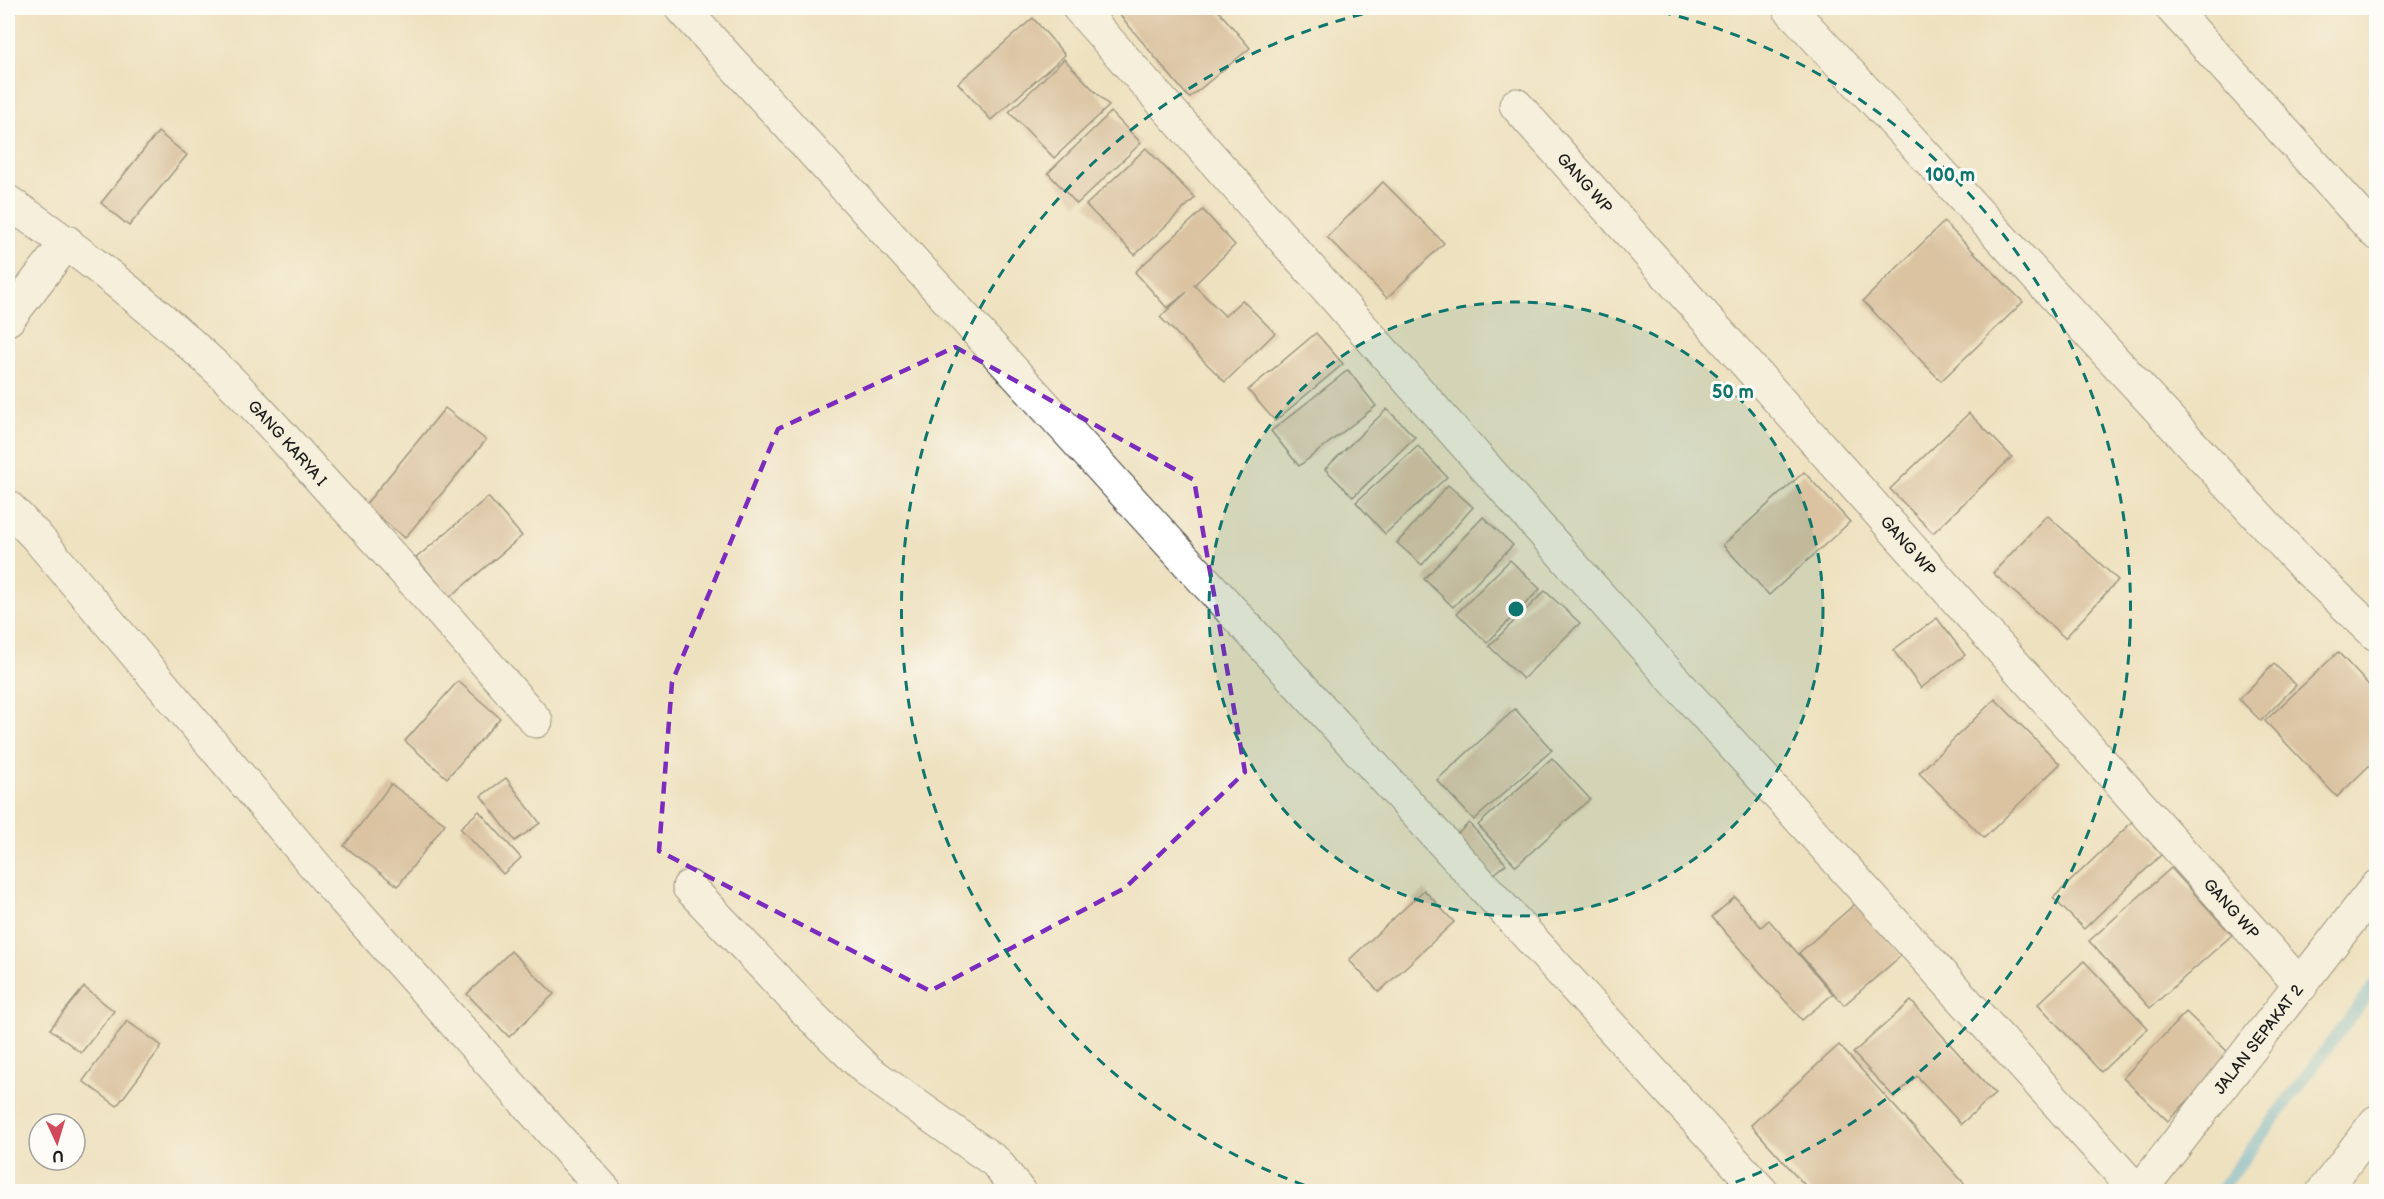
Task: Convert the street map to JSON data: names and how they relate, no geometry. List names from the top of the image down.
{
  "streets": {
    "street": ["GANG WP", "GANG KARYA I", "JALAN SEPAKAT 2"]
  },
  "crossings": [
    ["GANG WP", "JALAN SEPAKAT 2"]
  ],
  "north": "bottom",
  "rings": ["100 m", "50 m"]
}
